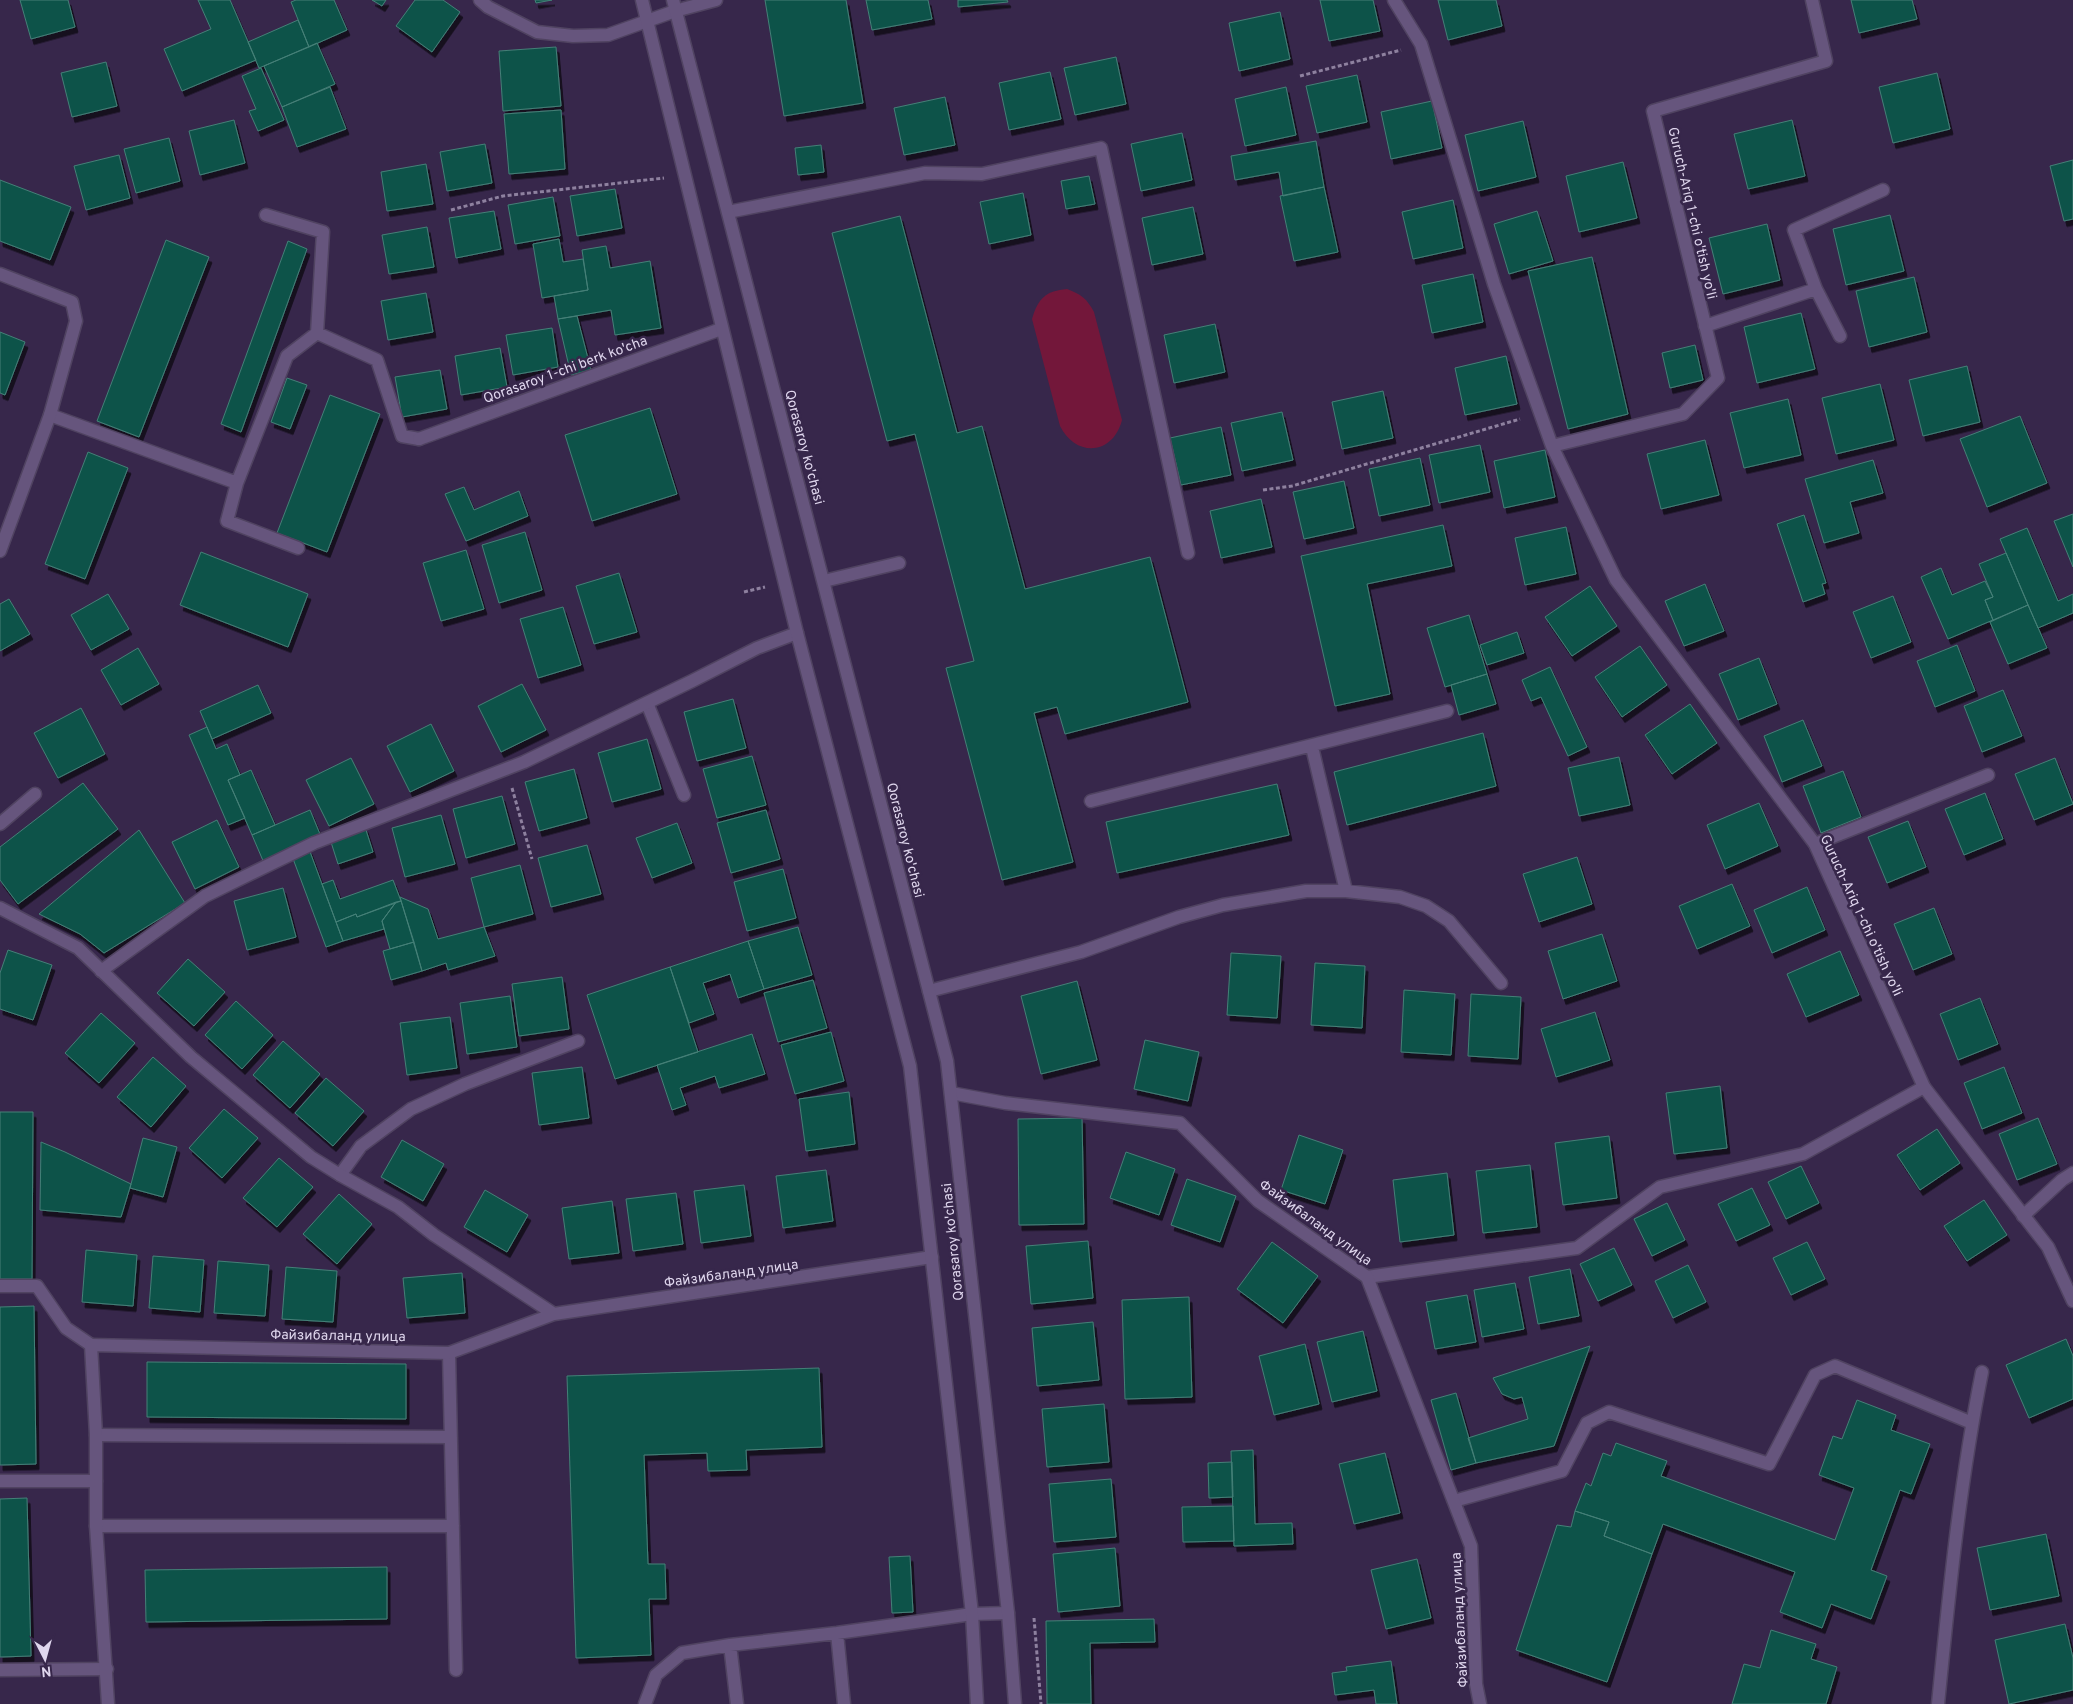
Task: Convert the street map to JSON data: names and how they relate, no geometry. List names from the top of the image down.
{
  "streets": {
    "street": [
      "Guruch-Ariq 1-chi o'tish yo'li",
      "Qorasaroy 1-chi berk ko'cha",
      "Qorasaroy ko'chasi",
      "Файзибаланд улица"
    ]
  },
  "crossings": [
    ["Qorasaroy 1-chi berk ko'cha", "Qorasaroy ko'chasi"],
    ["Qorasaroy ko'chasi", "Файзибаланд улица"]
  ],
  "north": "bottom"
}
